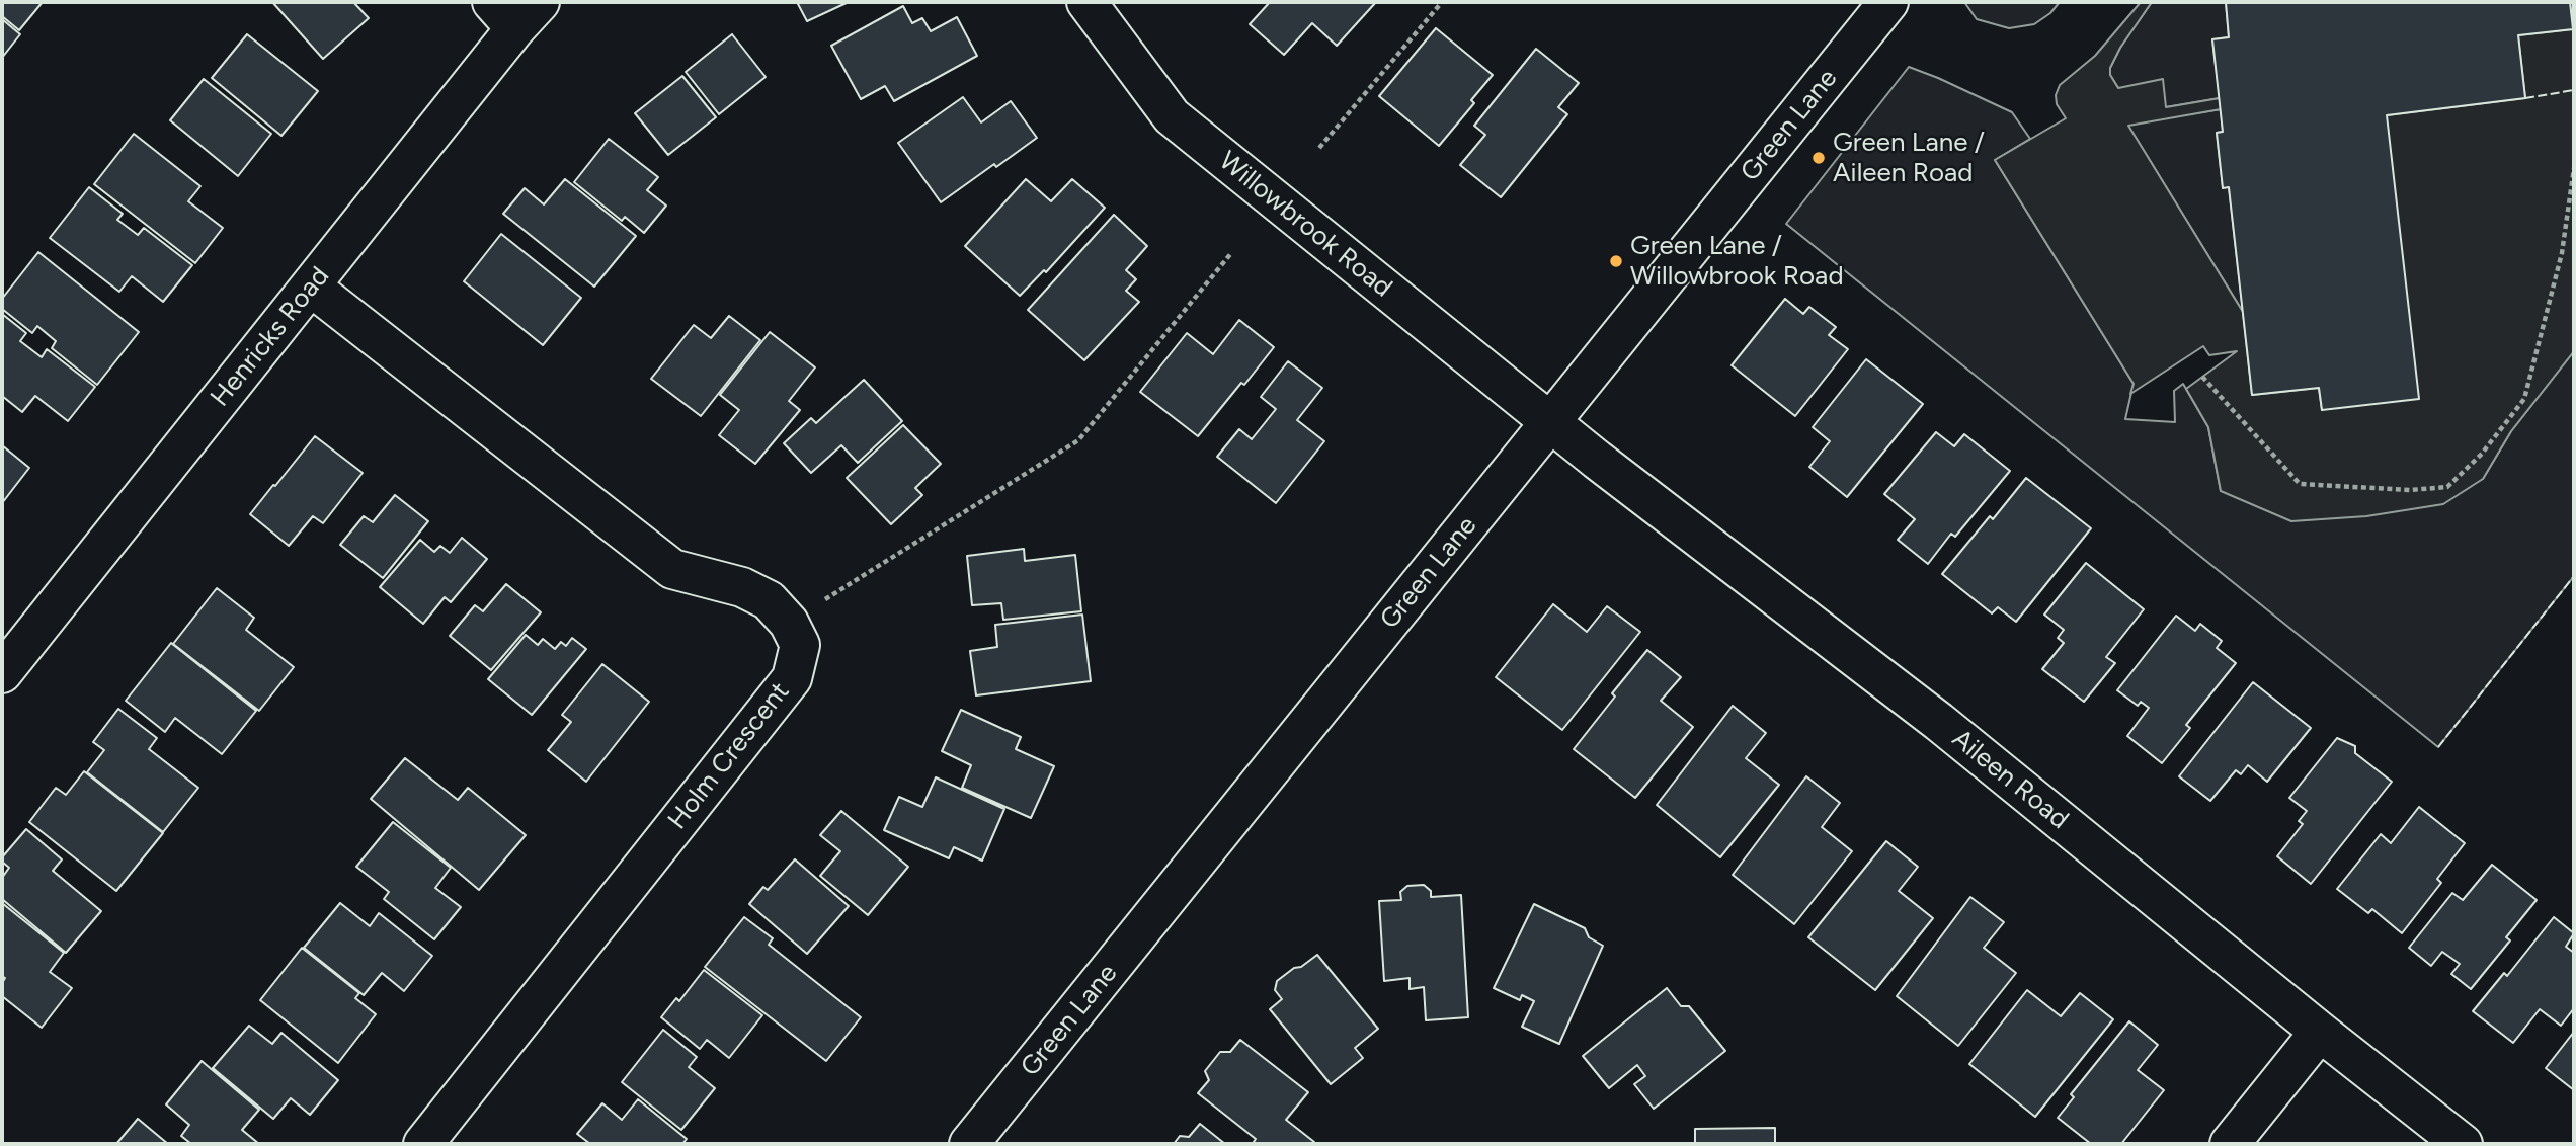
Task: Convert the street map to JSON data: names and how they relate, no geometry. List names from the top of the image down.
{
  "streets": {
    "street": [
      "Green Lane",
      "Willowbrook Road",
      "Henricks Road",
      "Holm Crescent",
      "Aileen Road"
    ]
  },
  "crossings": [
    ["Green Lane", "Willowbrook Road"],
    ["Green Lane", "Aileen Road"],
    ["Willowbrook Road", "Aileen Road"]
  ],
  "places": ["Green Lane / Aileen Road", "Green Lane / Willowbrook Road"]
}
